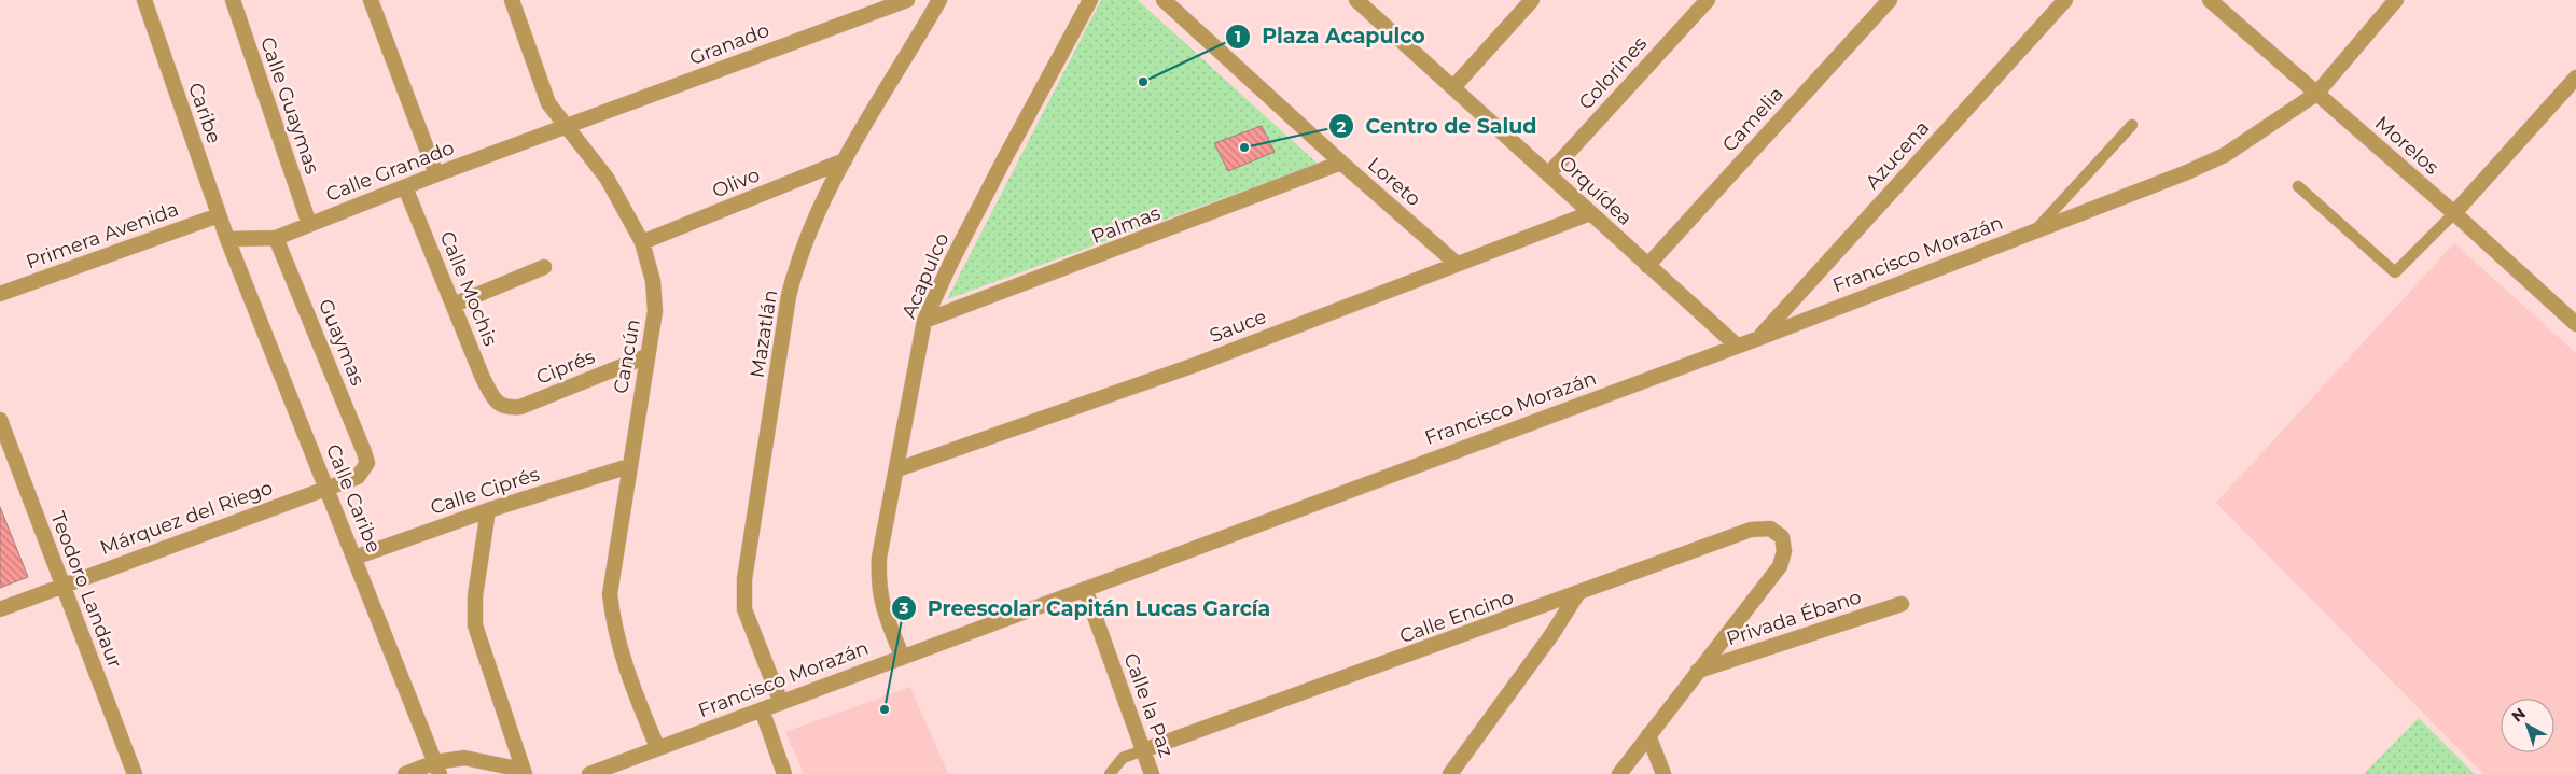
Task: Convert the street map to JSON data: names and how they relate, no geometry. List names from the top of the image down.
{
  "streets": {
    "street": [
      "Granado",
      "Colorines",
      "Calle Guaymas",
      "Caribe",
      "Camelia",
      "Morelos",
      "Azucena",
      "Calle Granado",
      "Loreto",
      "Olivo",
      "Orquídea",
      "Palmas",
      "Primera Avenida",
      "Francisco Morazán",
      "Acapulco",
      "Calle Mochis",
      "Sauce",
      "Mazatlán",
      "Guaymas",
      "Cancún",
      "Ciprés",
      "Calle Ciprés",
      "Calle Caribe",
      "Márquez del Riego",
      "Teodoro Landaur",
      "Calle Encino",
      "Privada Ébano",
      "Calle la Paz"
    ]
  },
  "crossings": [
    ["Granado", "Calle Granado"],
    ["Granado", "Cancún"],
    ["Colorines", "Orquídea"],
    ["Calle Guaymas", "Calle Granado"],
    ["Caribe", "Calle Granado"],
    ["Caribe", "Primera Avenida"],
    ["Caribe", "Calle Caribe"],
    ["Camelia", "Orquídea"],
    ["Morelos", "Francisco Morazán"],
    ["Azucena", "Francisco Morazán"],
    ["Calle Granado", "Calle Mochis"],
    ["Calle Granado", "Guaymas"],
    ["Calle Granado", "Cancún"],
    ["Calle Granado", "Calle Caribe"],
    ["Loreto", "Palmas"],
    ["Loreto", "Sauce"],
    ["Olivo", "Mazatlán"],
    ["Olivo", "Cancún"],
    ["Orquídea", "Francisco Morazán"],
    ["Orquídea", "Sauce"],
    ["Palmas", "Acapulco"],
    ["Francisco Morazán", "Acapulco"],
    ["Francisco Morazán", "Mazatlán"],
    ["Francisco Morazán", "Cancún"],
    ["Francisco Morazán", "Calle la Paz"],
    ["Acapulco", "Sauce"],
    ["Calle Mochis", "Ciprés"],
    ["Guaymas", "Márquez del Riego"],
    ["Cancún", "Ciprés"],
    ["Cancún", "Calle Ciprés"],
    ["Calle Ciprés", "Calle Caribe"],
    ["Calle Caribe", "Márquez del Riego"],
    ["Márquez del Riego", "Teodoro Landaur"],
    ["Calle Encino", "Privada Ébano"],
    ["Calle Encino", "Calle la Paz"]
  ],
  "places": ["Plaza Acapulco", "Centro de Salud", "Preescolar Capitán Lucas García"],
  "north": "top left"
}
